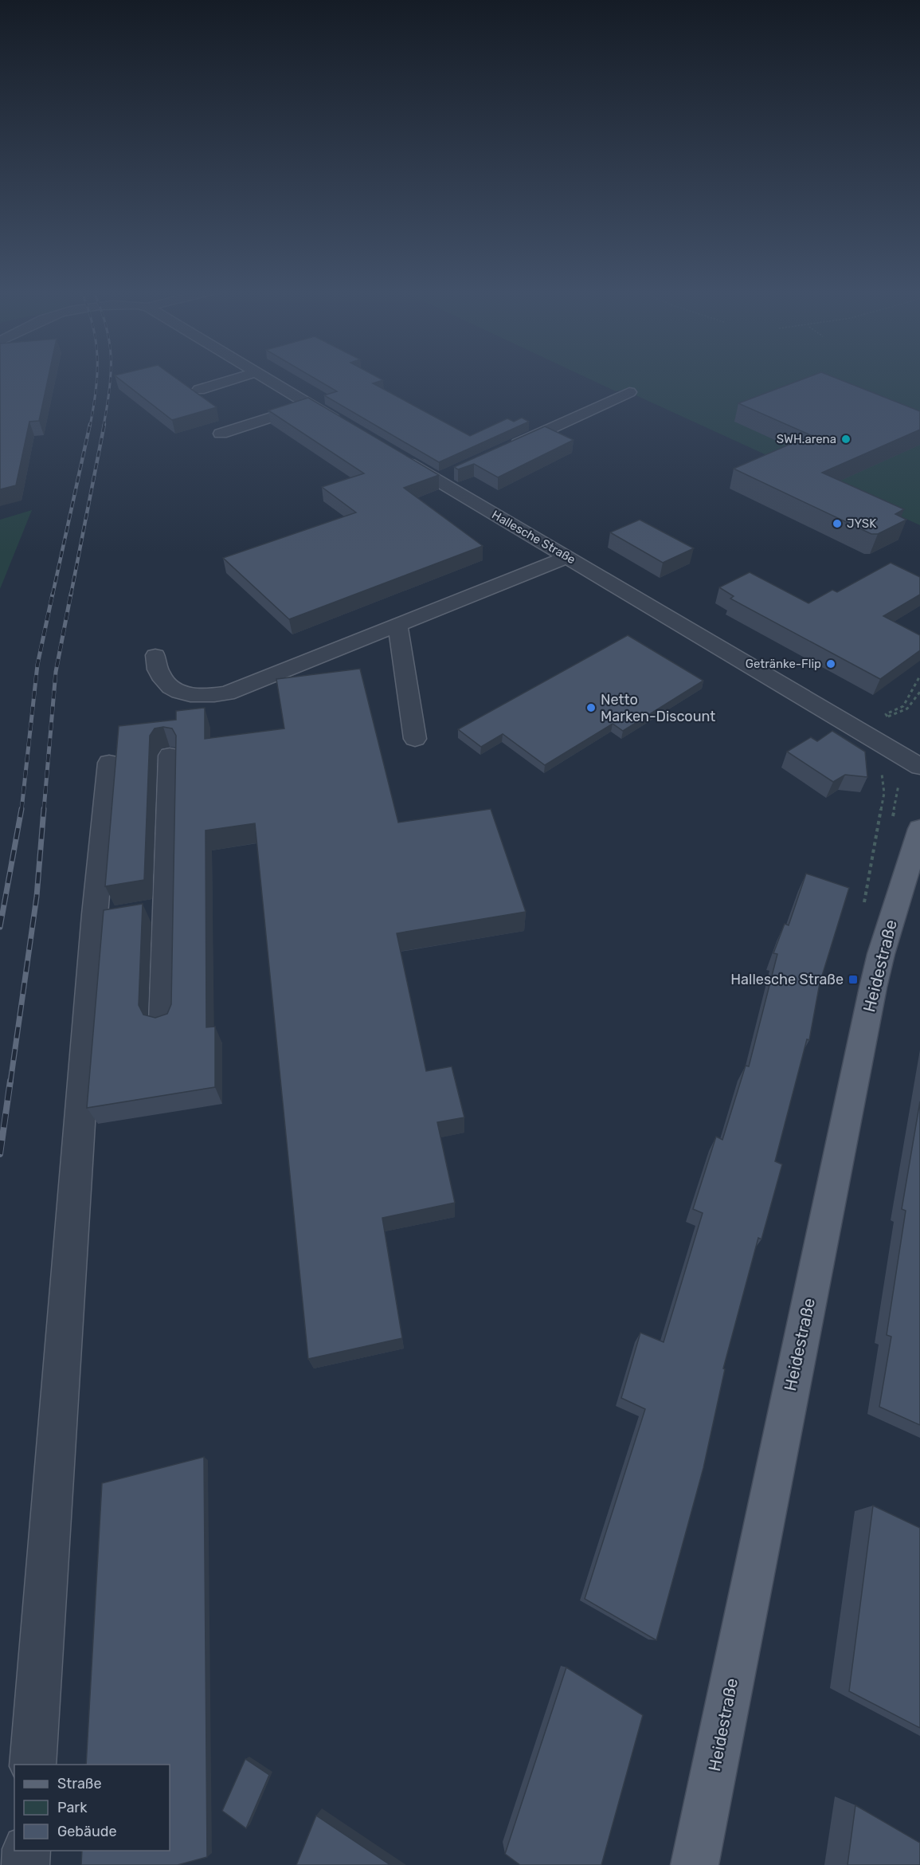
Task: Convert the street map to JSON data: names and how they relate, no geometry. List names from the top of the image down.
{
  "streets": {
    "main road": ["Heidestraße"],
    "street": ["Hallesche Straße"]
  },
  "places": {
    "other": [
      "SWH.arena",
      "JYSK",
      "Getränke-Flip",
      "Netto Marken-Discount"
    ],
    "transit": ["Hallesche Straße"]
  },
  "legend": ["Straße", "Park", "Gebäude"]
}
